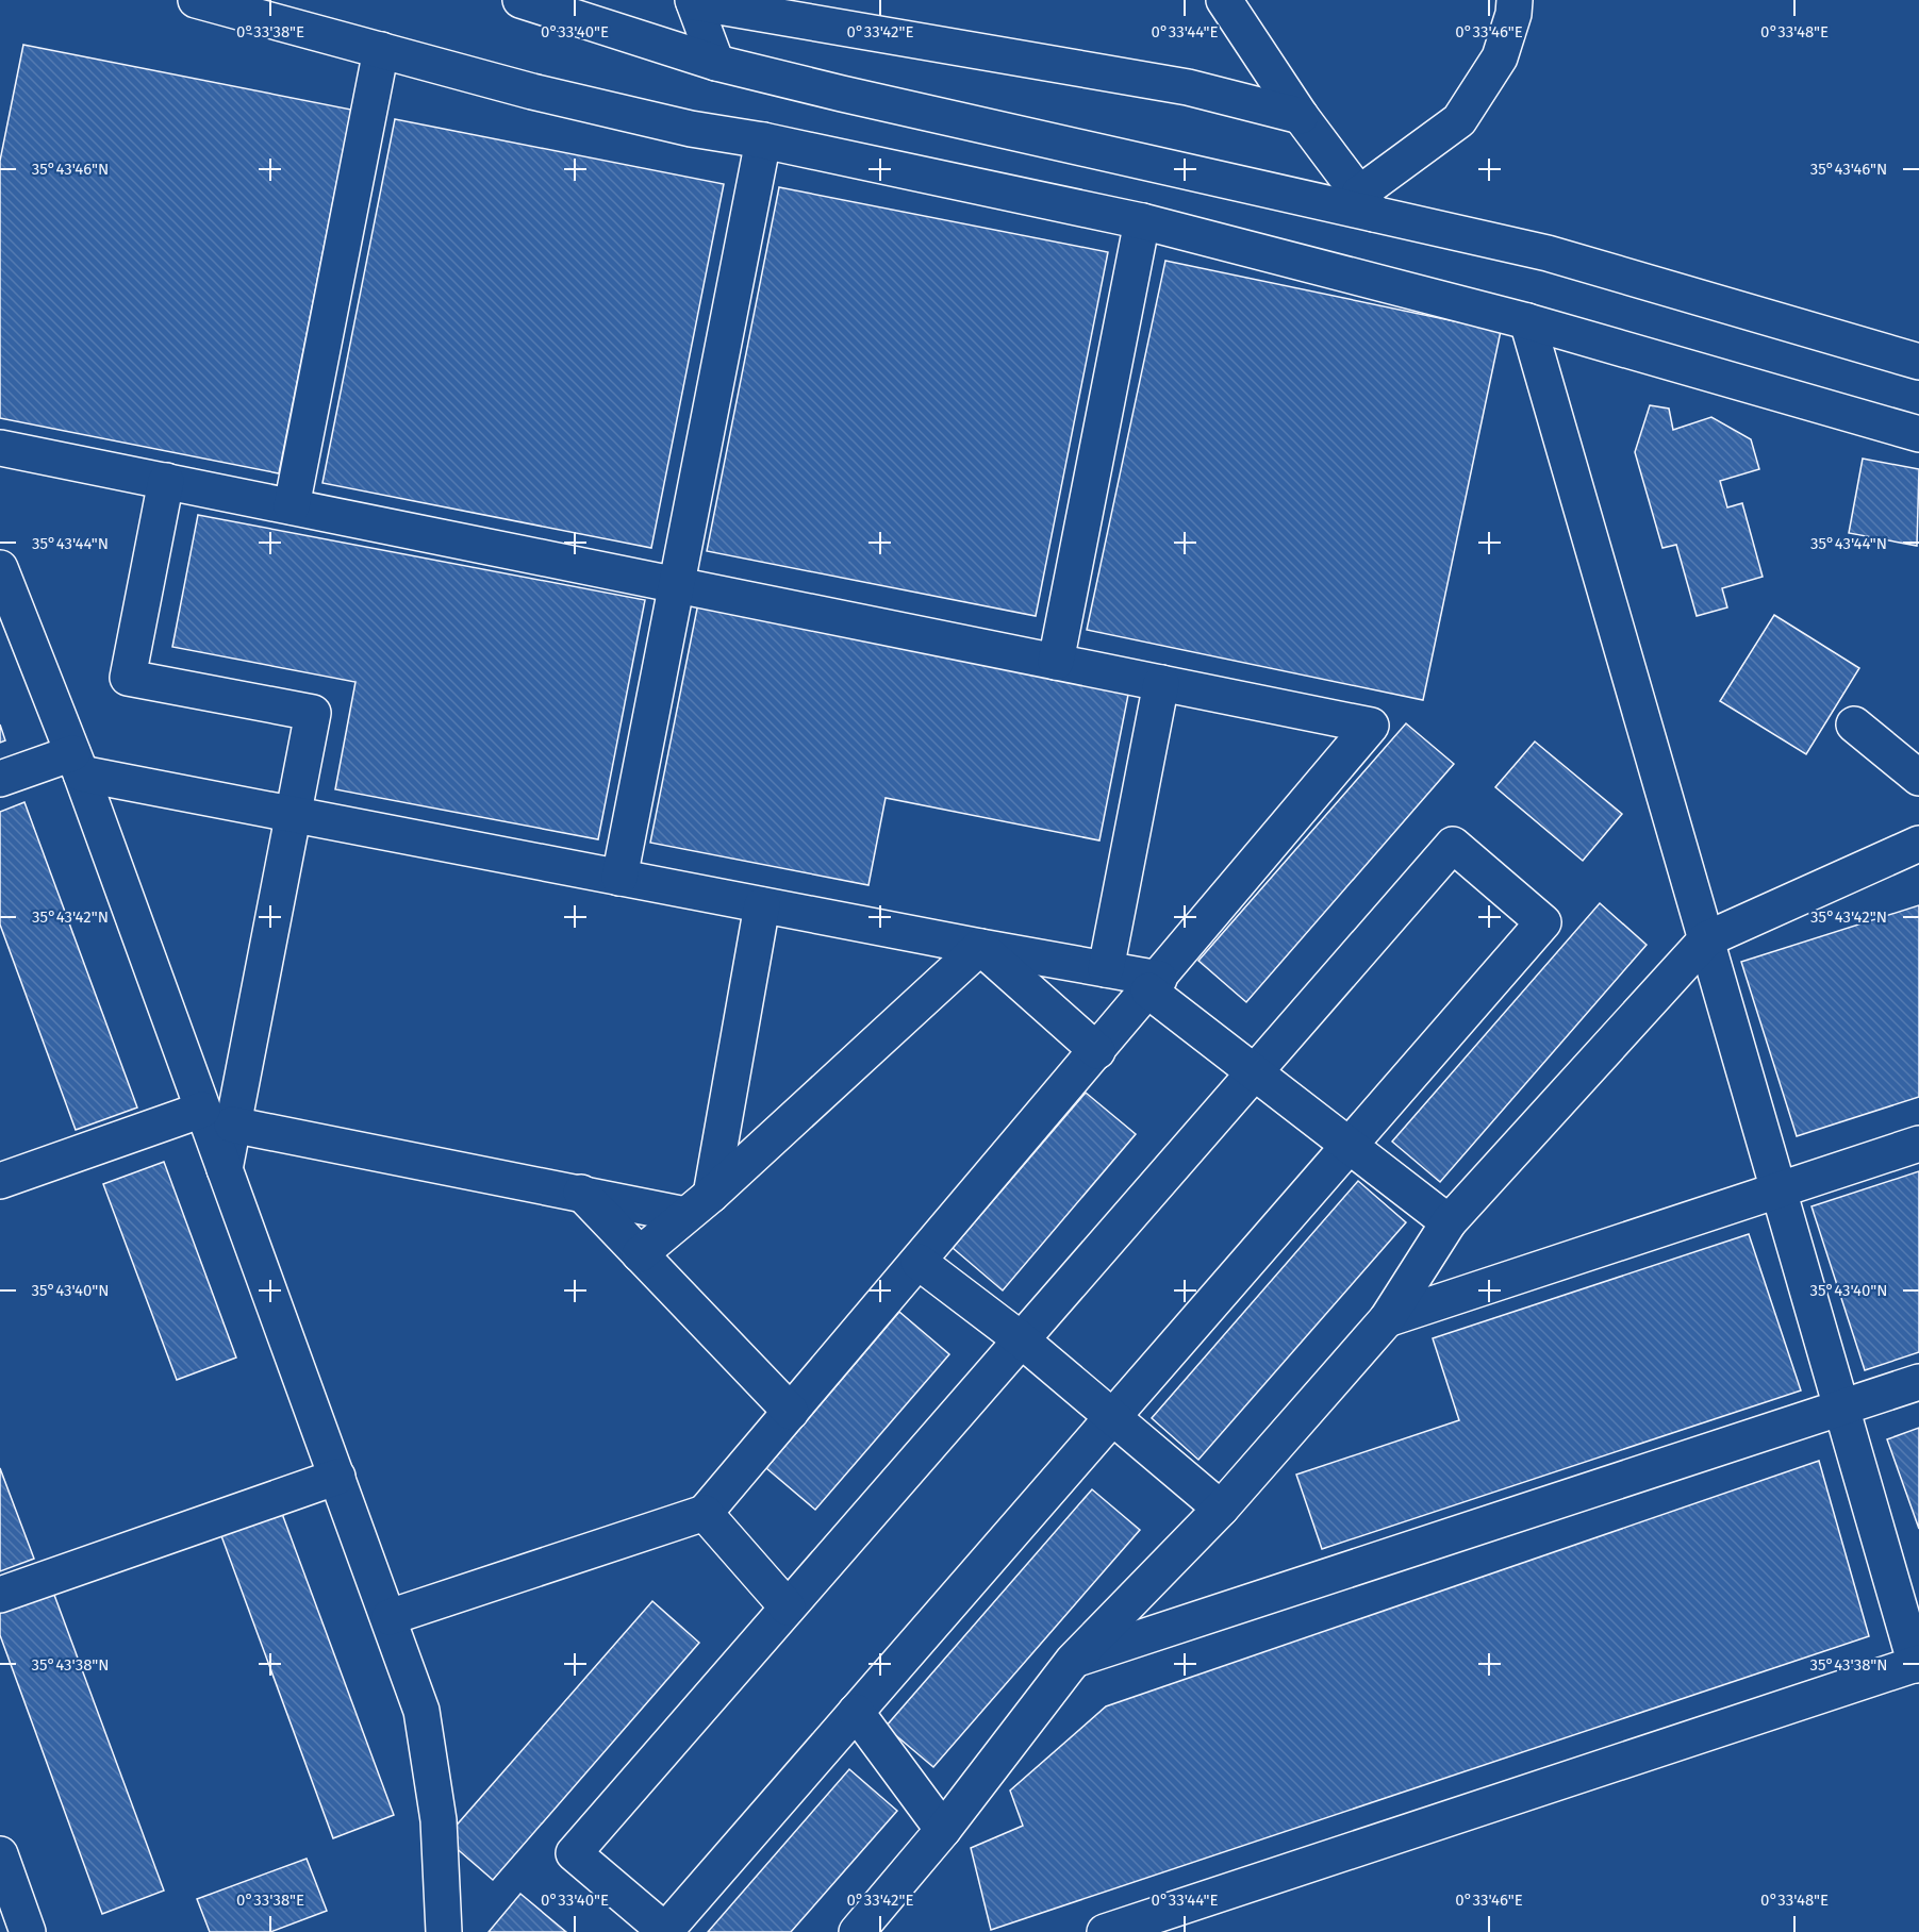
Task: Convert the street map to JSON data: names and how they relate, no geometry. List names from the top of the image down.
{
  "coordinates": [
    "0°33'38\"E",
    "0°33'40\"E",
    "0°33'42\"E",
    "0°33'44\"E",
    "0°33'46\"E",
    "0°33'48\"E",
    "35°43'46\"N",
    "35°43'44\"N",
    "35°43'42\"N",
    "35°43'40\"N",
    "35°43'38\"N"
  ]
}
